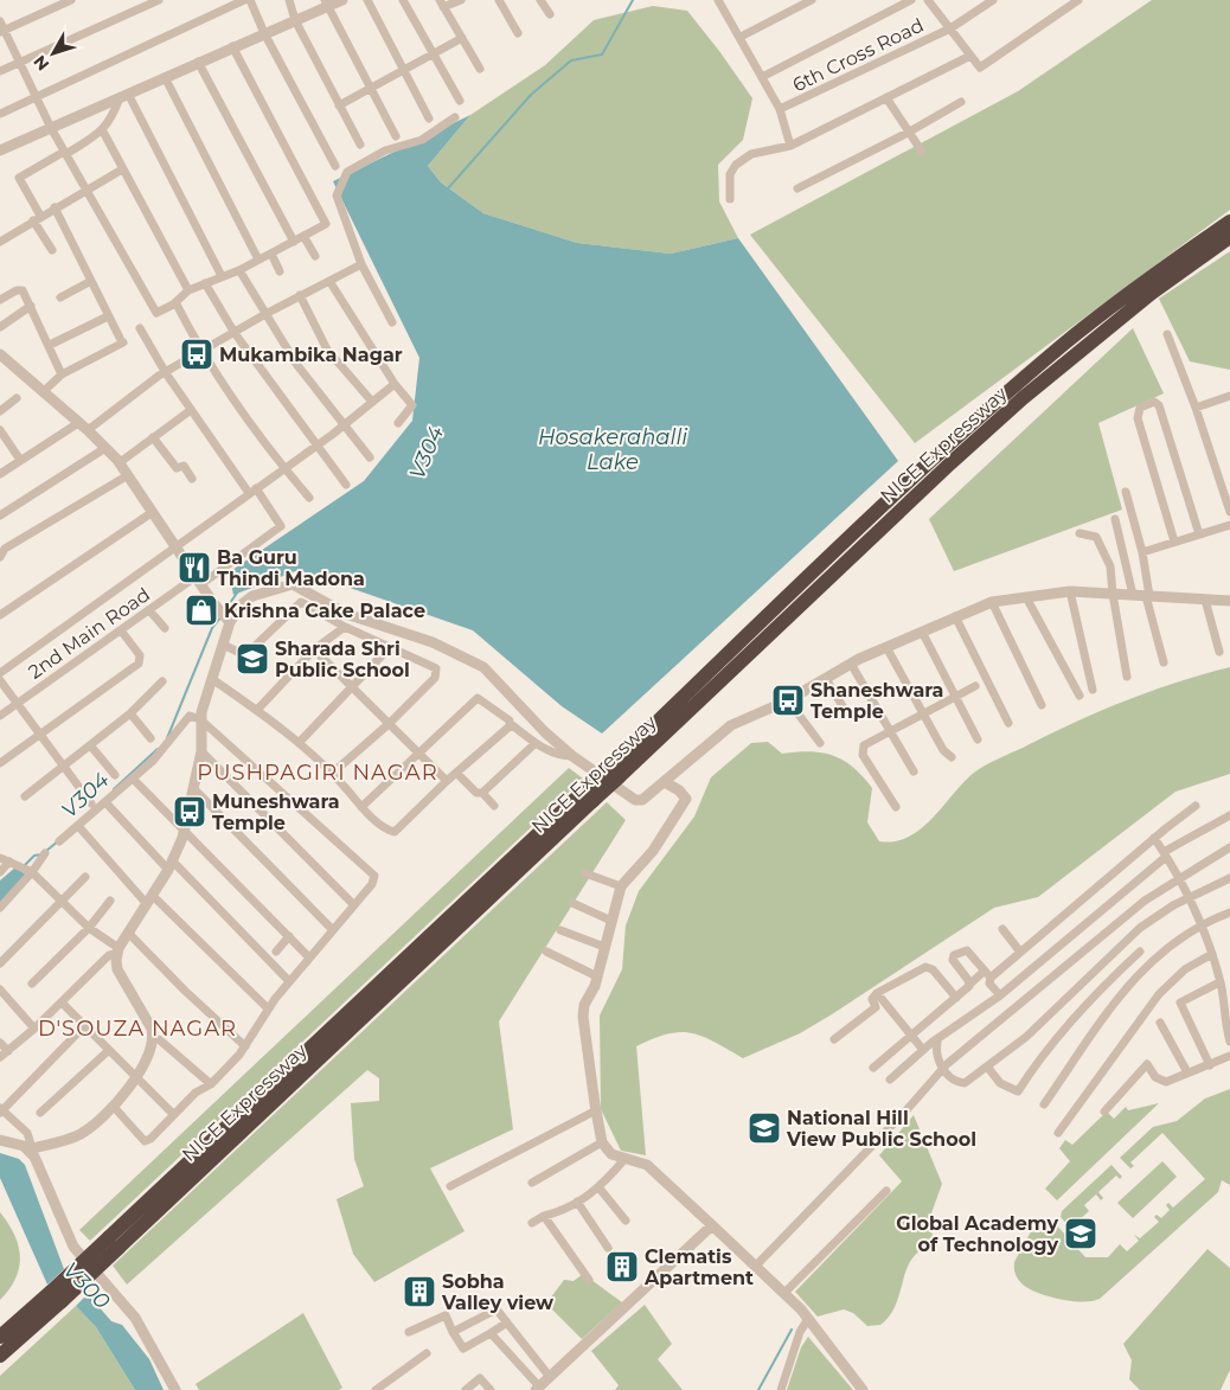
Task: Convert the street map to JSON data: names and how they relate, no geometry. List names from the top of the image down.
{
  "streets": {
    "highway": ["NICE Expressway"],
    "street": ["6th Cross Road", "2nd Main Road"]
  },
  "districts": ["PUSHPAGIRI NAGAR", "D'SOUZA NAGAR"],
  "water": ["Hosakerahalli Lake", "V304", "V300"],
  "places": {
    "bus stop": ["Mukambika Nagar", "Shaneshwara Temple", "Muneshwara Temple"],
    "restaurant": ["Ba Guru Thindi Madona"],
    "shop": ["Krishna Cake Palace"],
    "school or university": ["Sharada Shri Public School", "National Hill View Public School", "Global Academy of Technology"],
    "building": ["Clematis Apartment", "Sobha Valley view"]
  },
  "north": "bottom left"
}
